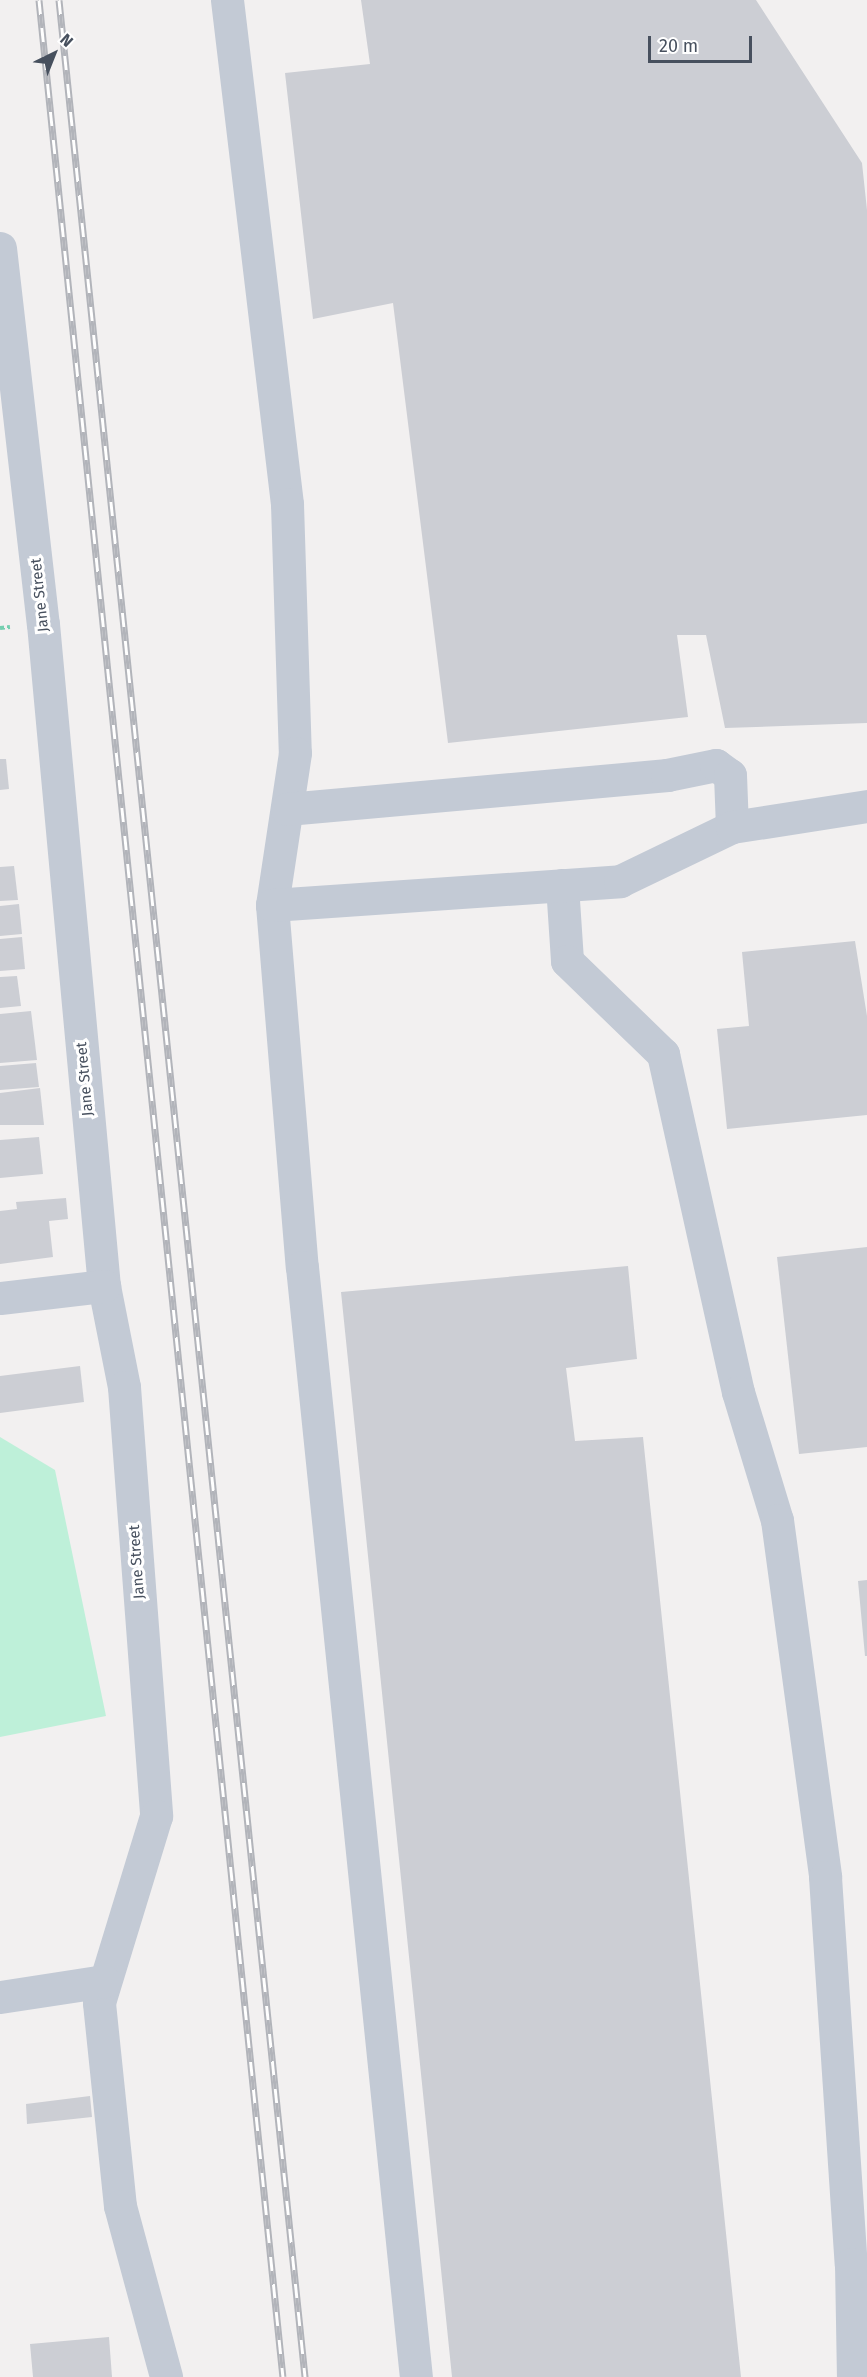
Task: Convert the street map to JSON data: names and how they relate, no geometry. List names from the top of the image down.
{
  "streets": {
    "street": ["Jane Street"]
  },
  "scale_bar": "20 m",
  "north": "top right"
}
